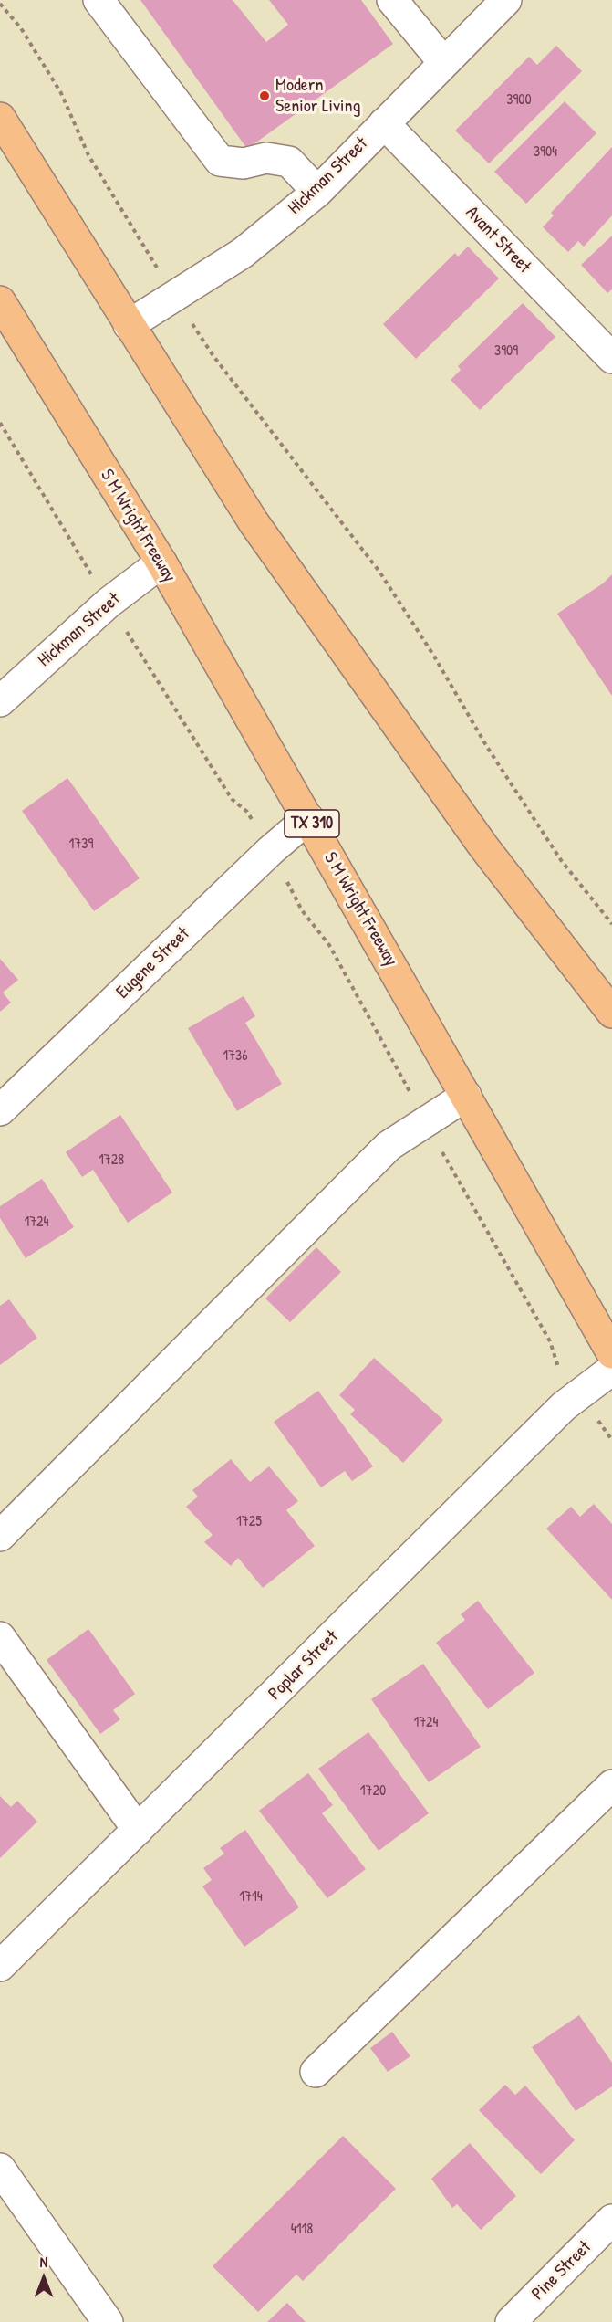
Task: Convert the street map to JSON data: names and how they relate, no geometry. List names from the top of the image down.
{
  "streets": {
    "main road": ["S M Wright Freeway", "TX 310"],
    "street": [
      "Hickman Street",
      "Avant Street",
      "Eugene Street",
      "Poplar Street",
      "Pine Street"
    ]
  },
  "crossings": [
    ["Hickman Street", "Avant Street"],
    ["Hickman Street", "S M Wright Freeway"],
    ["S M Wright Freeway", "Eugene Street"]
  ],
  "places": ["Modern Senior Living"],
  "house_numbers": [
    "3900",
    "3904",
    "3909",
    "1739",
    "1736",
    "1728",
    "1724",
    "1725",
    "1724",
    "1720",
    "1714",
    "4118"
  ],
  "north": "top"
}
